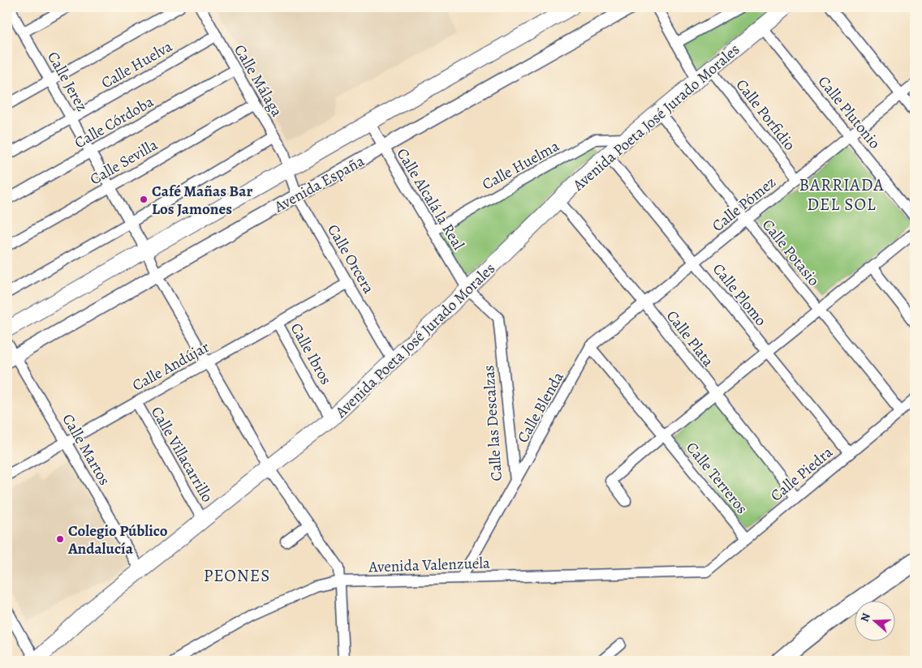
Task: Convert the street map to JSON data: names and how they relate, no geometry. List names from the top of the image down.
{
  "streets": {
    "main road": ["Avenida Poeta José Jurado Morales", "Avenida España"],
    "street": [
      "Calle Huelva",
      "Calle Málaga",
      "Calle Jerez",
      "Calle Plutonio",
      "Calle Porfidio",
      "Calle Córdoba",
      "Calle Sevilla",
      "Calle Huelma",
      "Calle Alcalá la Real",
      "Calle Pómez",
      "Calle Potasio",
      "Calle Orcera",
      "Calle Plomo",
      "Calle Plata",
      "Calle Ibros",
      "Calle Andújar",
      "Calle Blenda",
      "Calle las Descalzas",
      "Calle Martos",
      "Calle Villacarrillo",
      "Calle Piedra",
      "Calle Terreros",
      "Avenida Valenzuela"
    ]
  },
  "crossings": [
    ["Calle Huelva", "Calle Málaga"],
    ["Calle Huelva", "Calle Jerez"],
    ["Calle Málaga", "Calle Córdoba"],
    ["Calle Málaga", "Calle Sevilla"],
    ["Calle Málaga", "Avenida España"],
    ["Calle Málaga", "Calle Orcera"],
    ["Calle Jerez", "Avenida Poeta José Jurado Morales"],
    ["Calle Jerez", "Calle Córdoba"],
    ["Calle Jerez", "Calle Sevilla"],
    ["Calle Jerez", "Avenida España"],
    ["Calle Jerez", "Calle Andújar"],
    ["Calle Jerez", "Avenida Valenzuela"],
    ["Calle Plutonio", "Avenida Poeta José Jurado Morales"],
    ["Calle Plutonio", "Calle Pómez"],
    ["Calle Porfidio", "Avenida Poeta José Jurado Morales"],
    ["Calle Porfidio", "Calle Pómez"],
    ["Avenida Poeta José Jurado Morales", "Calle Huelma"],
    ["Avenida Poeta José Jurado Morales", "Calle Alcalá la Real"],
    ["Avenida Poeta José Jurado Morales", "Calle Potasio"],
    ["Avenida Poeta José Jurado Morales", "Calle Orcera"],
    ["Avenida Poeta José Jurado Morales", "Calle Plomo"],
    ["Avenida Poeta José Jurado Morales", "Calle Plata"],
    ["Avenida Poeta José Jurado Morales", "Calle Ibros"],
    ["Avenida Poeta José Jurado Morales", "Calle las Descalzas"],
    ["Avenida Poeta José Jurado Morales", "Calle Martos"],
    ["Avenida Poeta José Jurado Morales", "Calle Villacarrillo"],
    ["Calle Huelma", "Calle Alcalá la Real"],
    ["Avenida España", "Calle Alcalá la Real"],
    ["Avenida España", "Calle Orcera"],
    ["Avenida España", "Calle Martos"],
    ["Calle Alcalá la Real", "Calle las Descalzas"],
    ["Calle Pómez", "Calle Potasio"],
    ["Calle Pómez", "Calle Plomo"],
    ["Calle Pómez", "Calle Plata"],
    ["Calle Pómez", "Calle Blenda"],
    ["Calle Pómez", "Calle Terreros"],
    ["Calle Potasio", "Calle Piedra"],
    ["Calle Orcera", "Calle Andújar"],
    ["Calle Plomo", "Calle Piedra"],
    ["Calle Plata", "Calle Piedra"],
    ["Calle Ibros", "Calle Andújar"],
    ["Calle Andújar", "Calle Martos"],
    ["Calle Andújar", "Calle Villacarrillo"],
    ["Calle Blenda", "Calle las Descalzas"],
    ["Calle Blenda", "Calle Terreros"],
    ["Calle las Descalzas", "Avenida Valenzuela"],
    ["Calle Piedra", "Calle Terreros"],
    ["Calle Piedra", "Avenida Valenzuela"]
  ],
  "districts": ["BARRIADA DEL SOL", "PEONES"],
  "places": ["Café Mañas Bar Los Jamones", "Colegio Público Andalucía"],
  "north": "left"
}
